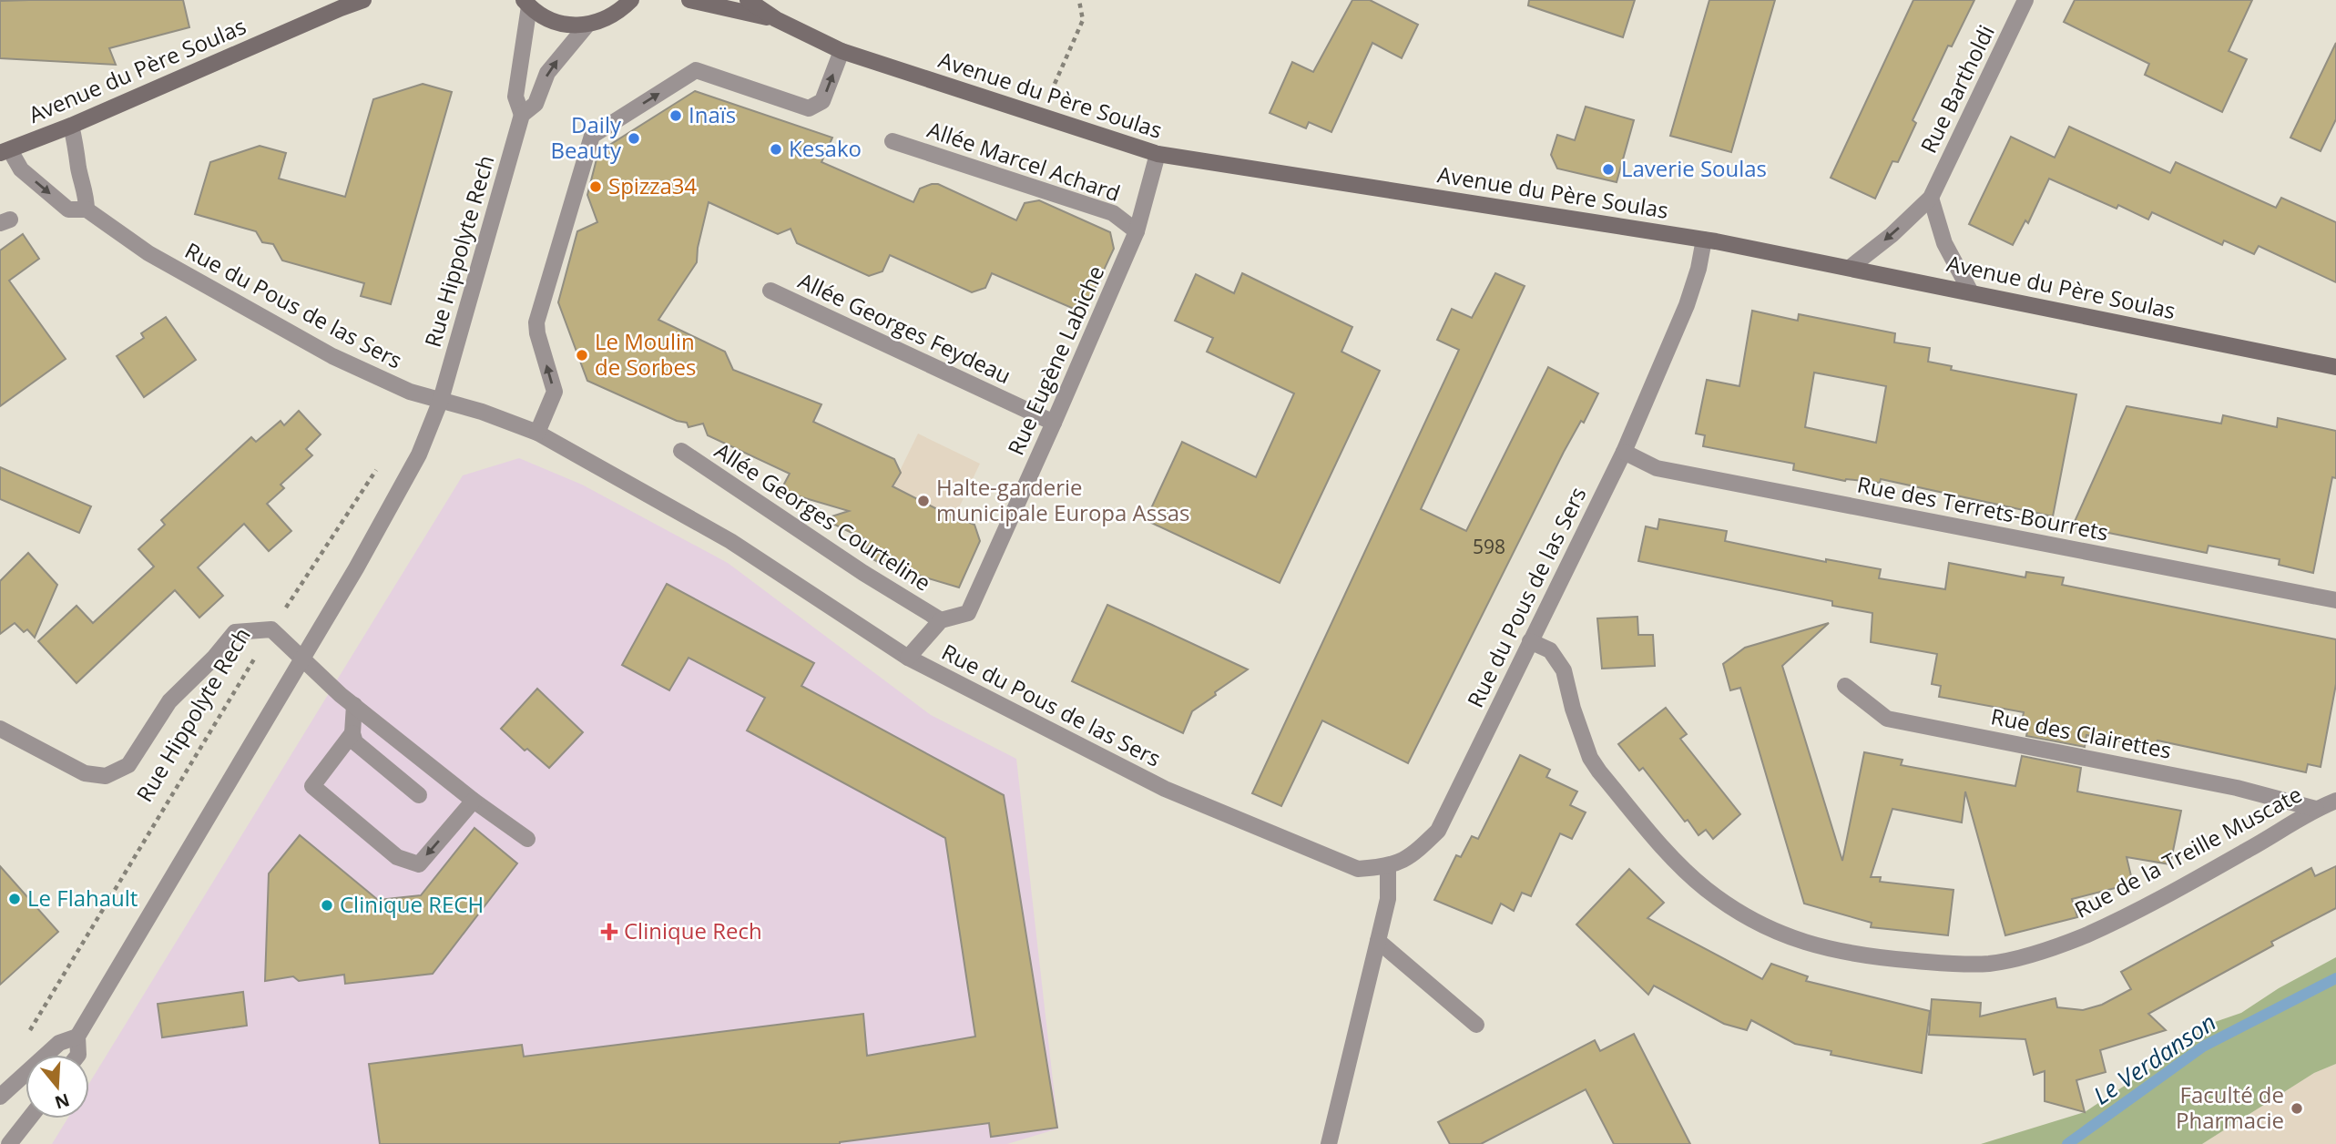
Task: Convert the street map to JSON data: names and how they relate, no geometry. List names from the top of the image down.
{
  "streets": {
    "main road": ["Avenue du Père Soulas"],
    "street": [
      "Rue Bartholdi",
      "Allée Marcel Achard",
      "Rue Hippolyte Rech",
      "Rue du Pous de las Sers",
      "Allée Georges Feydeau",
      "Rue Eugène Labiche",
      "Rue des Terrets-Bourrets",
      "Allée Georges Courteline",
      "Rue des Clairettes",
      "Rue de la Treille Muscate"
    ]
  },
  "crossings": [
    ["Avenue du Père Soulas", "Rue Bartholdi"],
    ["Avenue du Père Soulas", "Rue du Pous de las Sers"],
    ["Avenue du Père Soulas", "Rue Eugène Labiche"],
    ["Allée Marcel Achard", "Rue Eugène Labiche"],
    ["Rue Hippolyte Rech", "Rue du Pous de las Sers"],
    ["Rue du Pous de las Sers", "Rue Eugène Labiche"],
    ["Rue du Pous de las Sers", "Rue des Terrets-Bourrets"],
    ["Rue du Pous de las Sers", "Rue de la Treille Muscate"],
    ["Allée Georges Feydeau", "Rue Eugène Labiche"],
    ["Rue Eugène Labiche", "Allée Georges Courteline"],
    ["Rue des Clairettes", "Rue de la Treille Muscate"]
  ],
  "water": ["Le Verdanson"],
  "places": {
    "other": [
      "Inaïs",
      "Daily Beauty",
      "Kesako",
      "Laverie Soulas",
      "Spizza34",
      "Le Moulin de Sorbes",
      "Halte-garderie municipale Europa Assas",
      "Le Flahault",
      "Clinique RECH",
      "Faculté de Pharmacie"
    ],
    "health": ["Clinique Rech"]
  },
  "house_numbers": ["598"],
  "north": "bottom"
}
